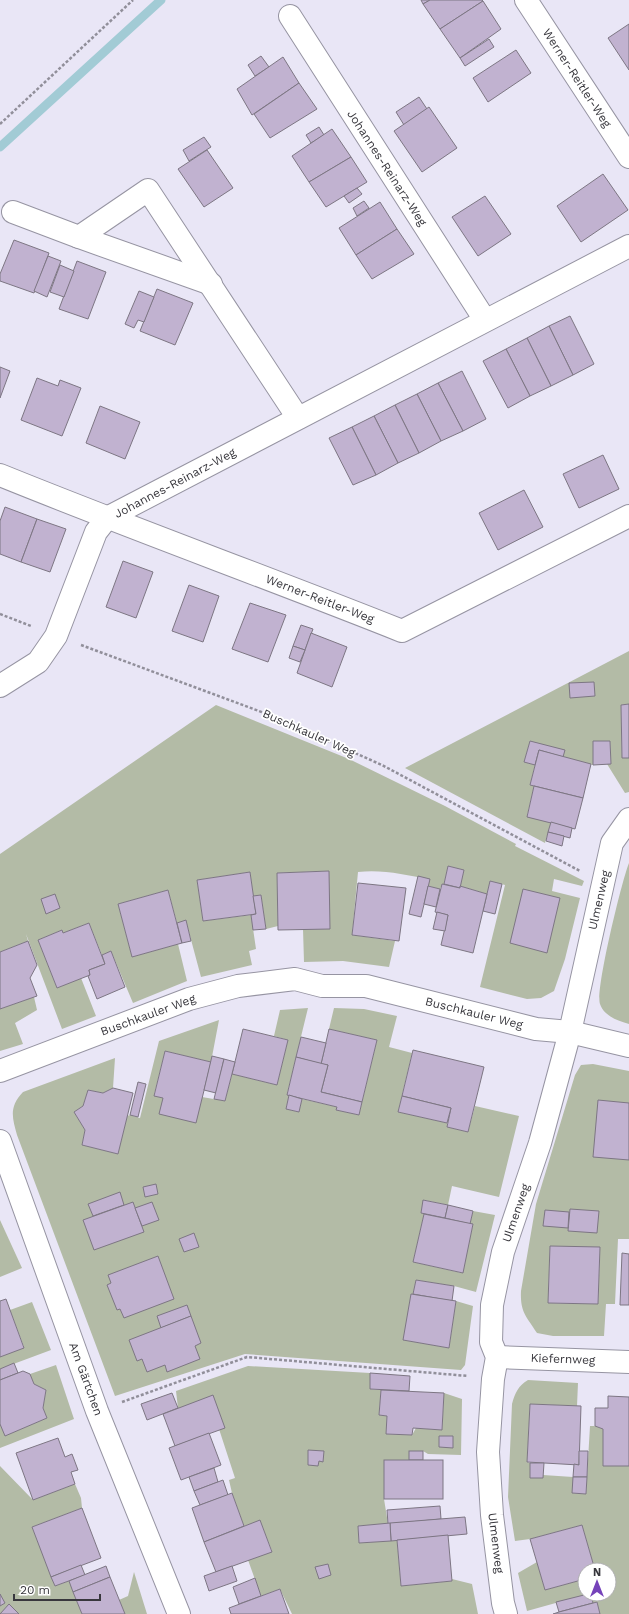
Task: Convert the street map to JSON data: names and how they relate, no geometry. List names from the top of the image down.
{
  "streets": {
    "street": [
      "Werner-Reitler-Weg",
      "Johannes-Reinarz-Weg",
      "Buschkauler Weg",
      "Ulmenweg",
      "Kiefernweg",
      "Am Gärtchen"
    ]
  },
  "crossings": [
    ["Werner-Reitler-Weg", "Johannes-Reinarz-Weg"],
    ["Johannes-Reinarz-Weg", "Buschkauler Weg"],
    ["Buschkauler Weg", "Ulmenweg"],
    ["Ulmenweg", "Kiefernweg"]
  ],
  "scale_bar": "20 m",
  "north": "top"
}
